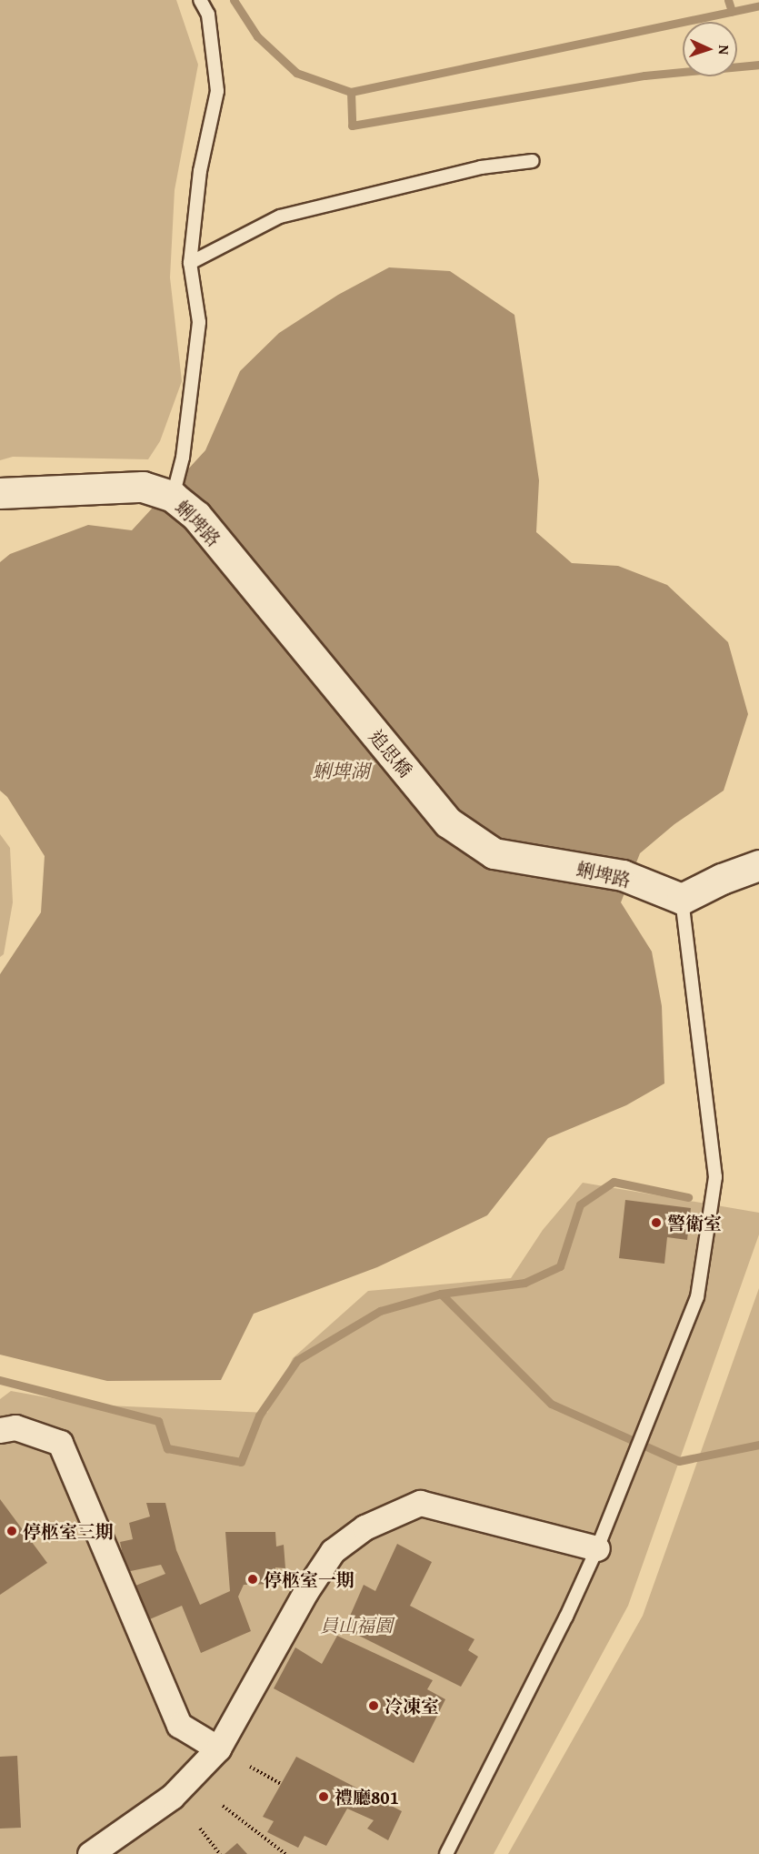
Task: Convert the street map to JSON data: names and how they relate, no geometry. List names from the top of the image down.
{
  "streets": {
    "street": ["蜊埤路", "追思橋"]
  },
  "crossings": [
    ["蜊埤路", "追思橋"]
  ],
  "water": ["蜊埤湖"],
  "parks": ["員山福園"],
  "places": [
    "警衛室",
    "停柩室三期",
    "停柩室一期",
    "冷凍室",
    "禮廳801"
  ],
  "north": "right"
}
